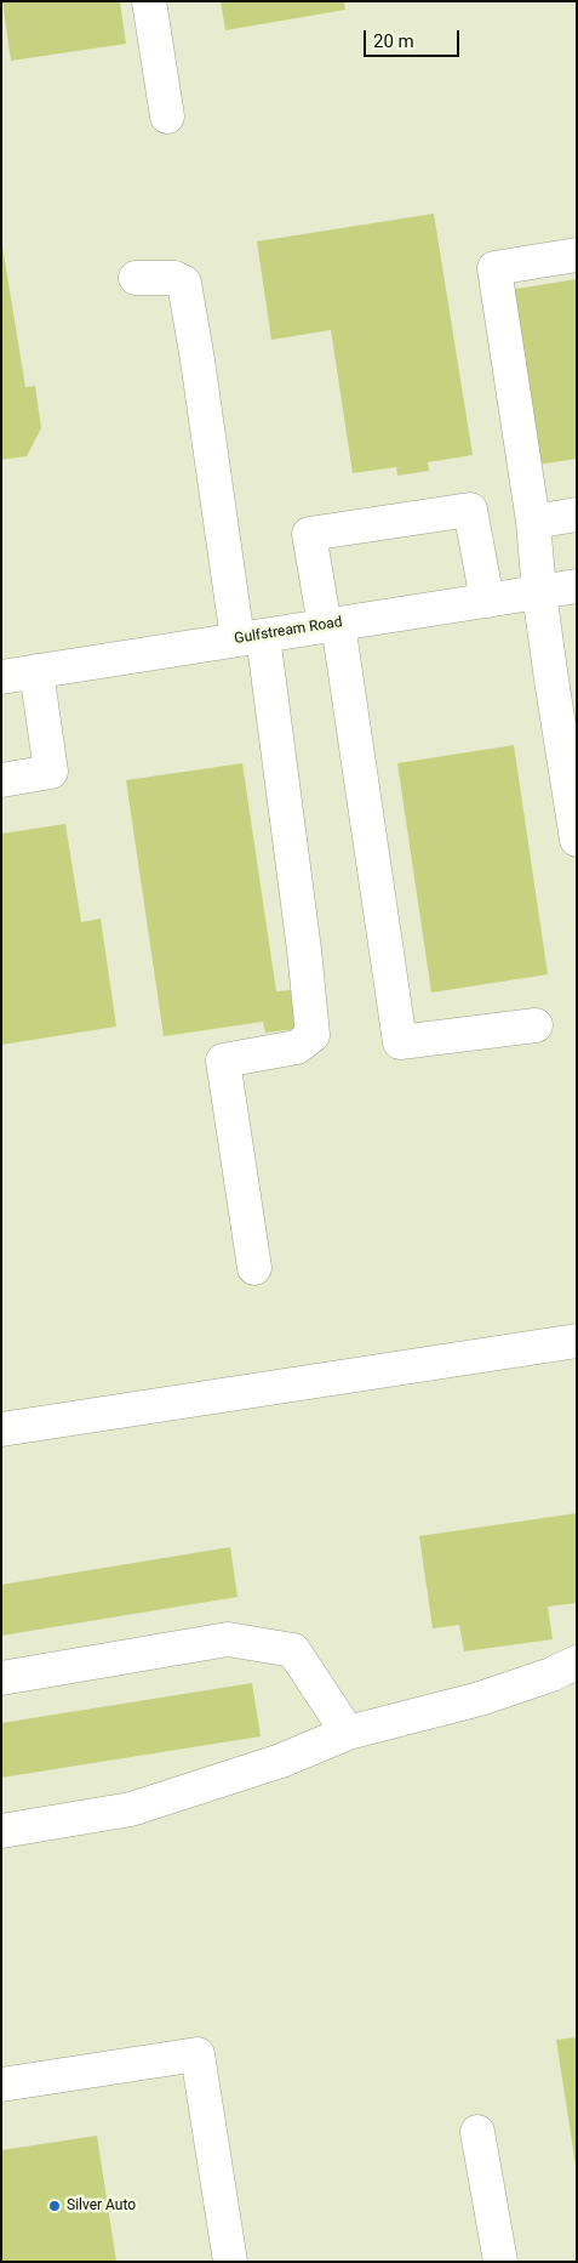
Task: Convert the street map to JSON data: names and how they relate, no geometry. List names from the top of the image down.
{
  "streets": {
    "street": ["Gulfstream Road"]
  },
  "places": ["Silver Auto"],
  "scale_bar": "20 m"
}
